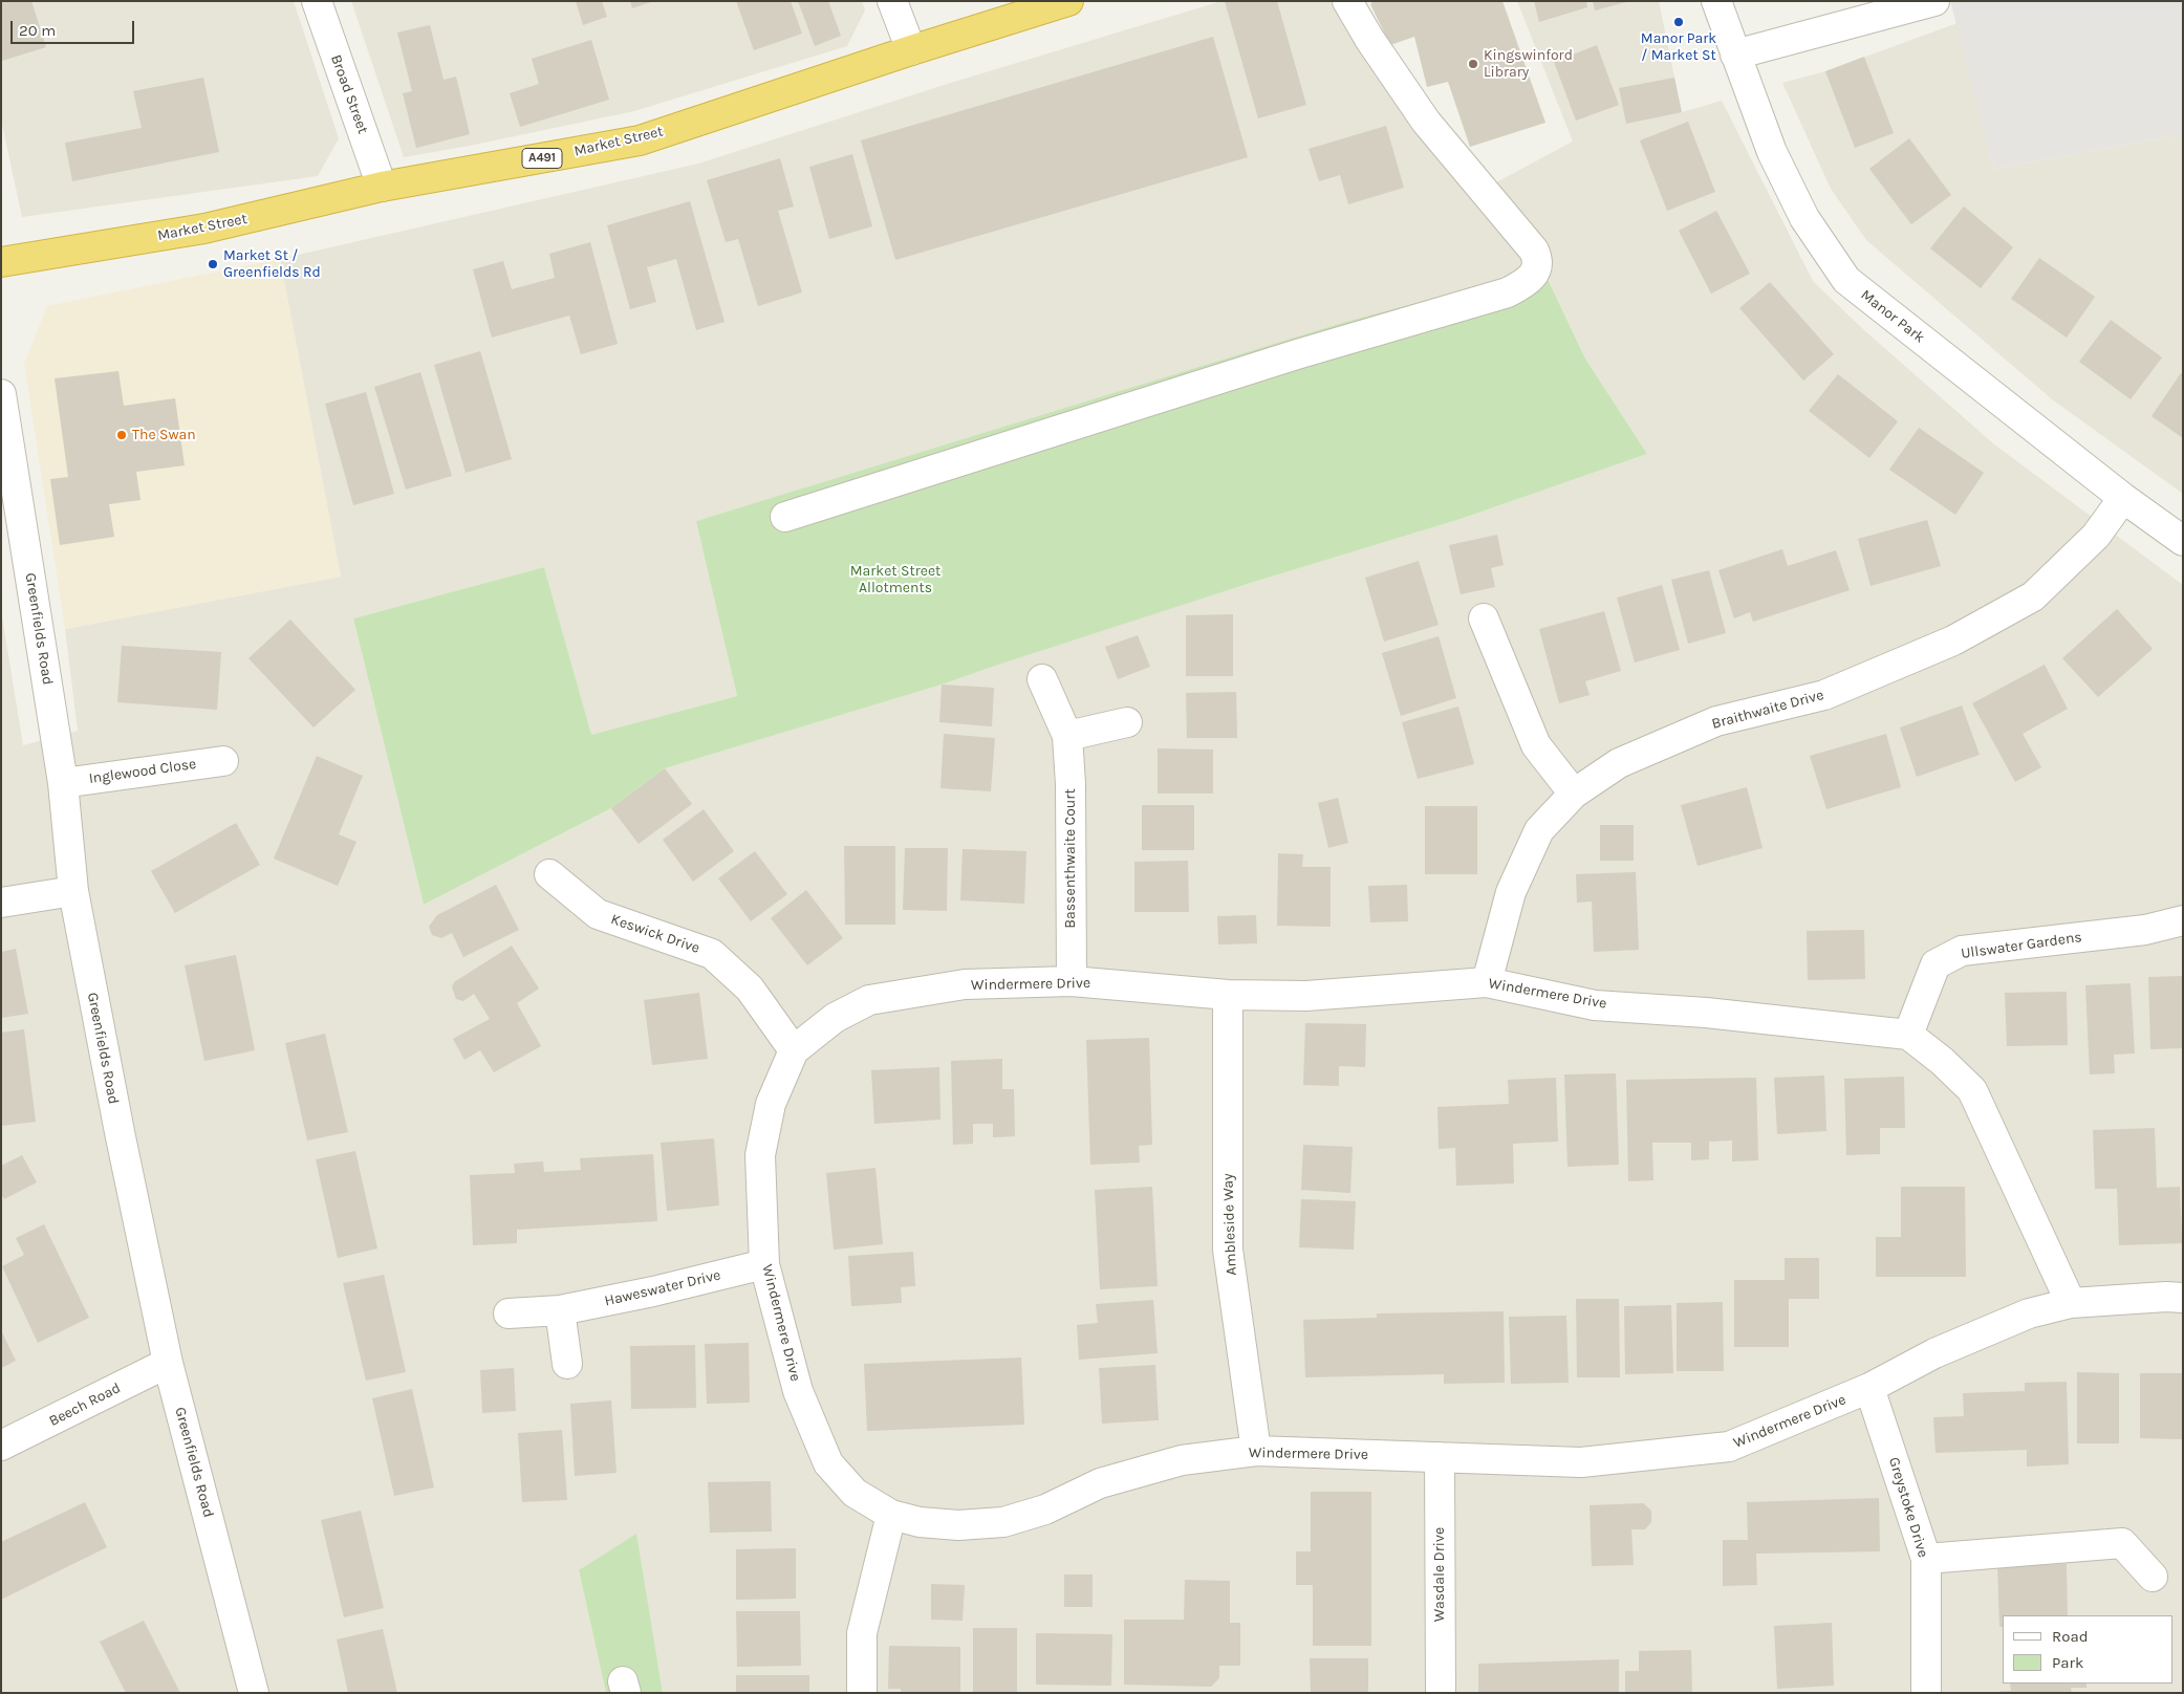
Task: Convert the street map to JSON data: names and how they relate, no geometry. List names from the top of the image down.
{
  "streets": {
    "highway": ["Market Street", "A491"],
    "street": [
      "Broad Street",
      "Manor Park",
      "Greenfields Road",
      "Braithwaite Drive",
      "Inglewood Close",
      "Bassenthwaite Court",
      "Keswick Drive",
      "Ullswater Gardens",
      "Windermere Drive",
      "Ambleside Way",
      "Haweswater Drive",
      "Beech Road",
      "Greystoke Drive",
      "Wasdale Drive"
    ]
  },
  "crossings": [
    ["Broad Street", "Market Street"],
    ["Manor Park", "Braithwaite Drive"],
    ["Greenfields Road", "Inglewood Close"],
    ["Greenfields Road", "Beech Road"],
    ["Braithwaite Drive", "Windermere Drive"],
    ["Bassenthwaite Court", "Windermere Drive"],
    ["Keswick Drive", "Windermere Drive"],
    ["Ullswater Gardens", "Windermere Drive"],
    ["Windermere Drive", "Ambleside Way"],
    ["Windermere Drive", "Haweswater Drive"],
    ["Windermere Drive", "Greystoke Drive"],
    ["Windermere Drive", "Wasdale Drive"]
  ],
  "parks": ["Market Street Allotments"],
  "places": [
    "Manor Park / Market St",
    "Kingswinford Library",
    "Market St / Greenfields Rd",
    "The Swan"
  ],
  "legend": ["Road", "Park"],
  "scale_bar": "20 m"
}
